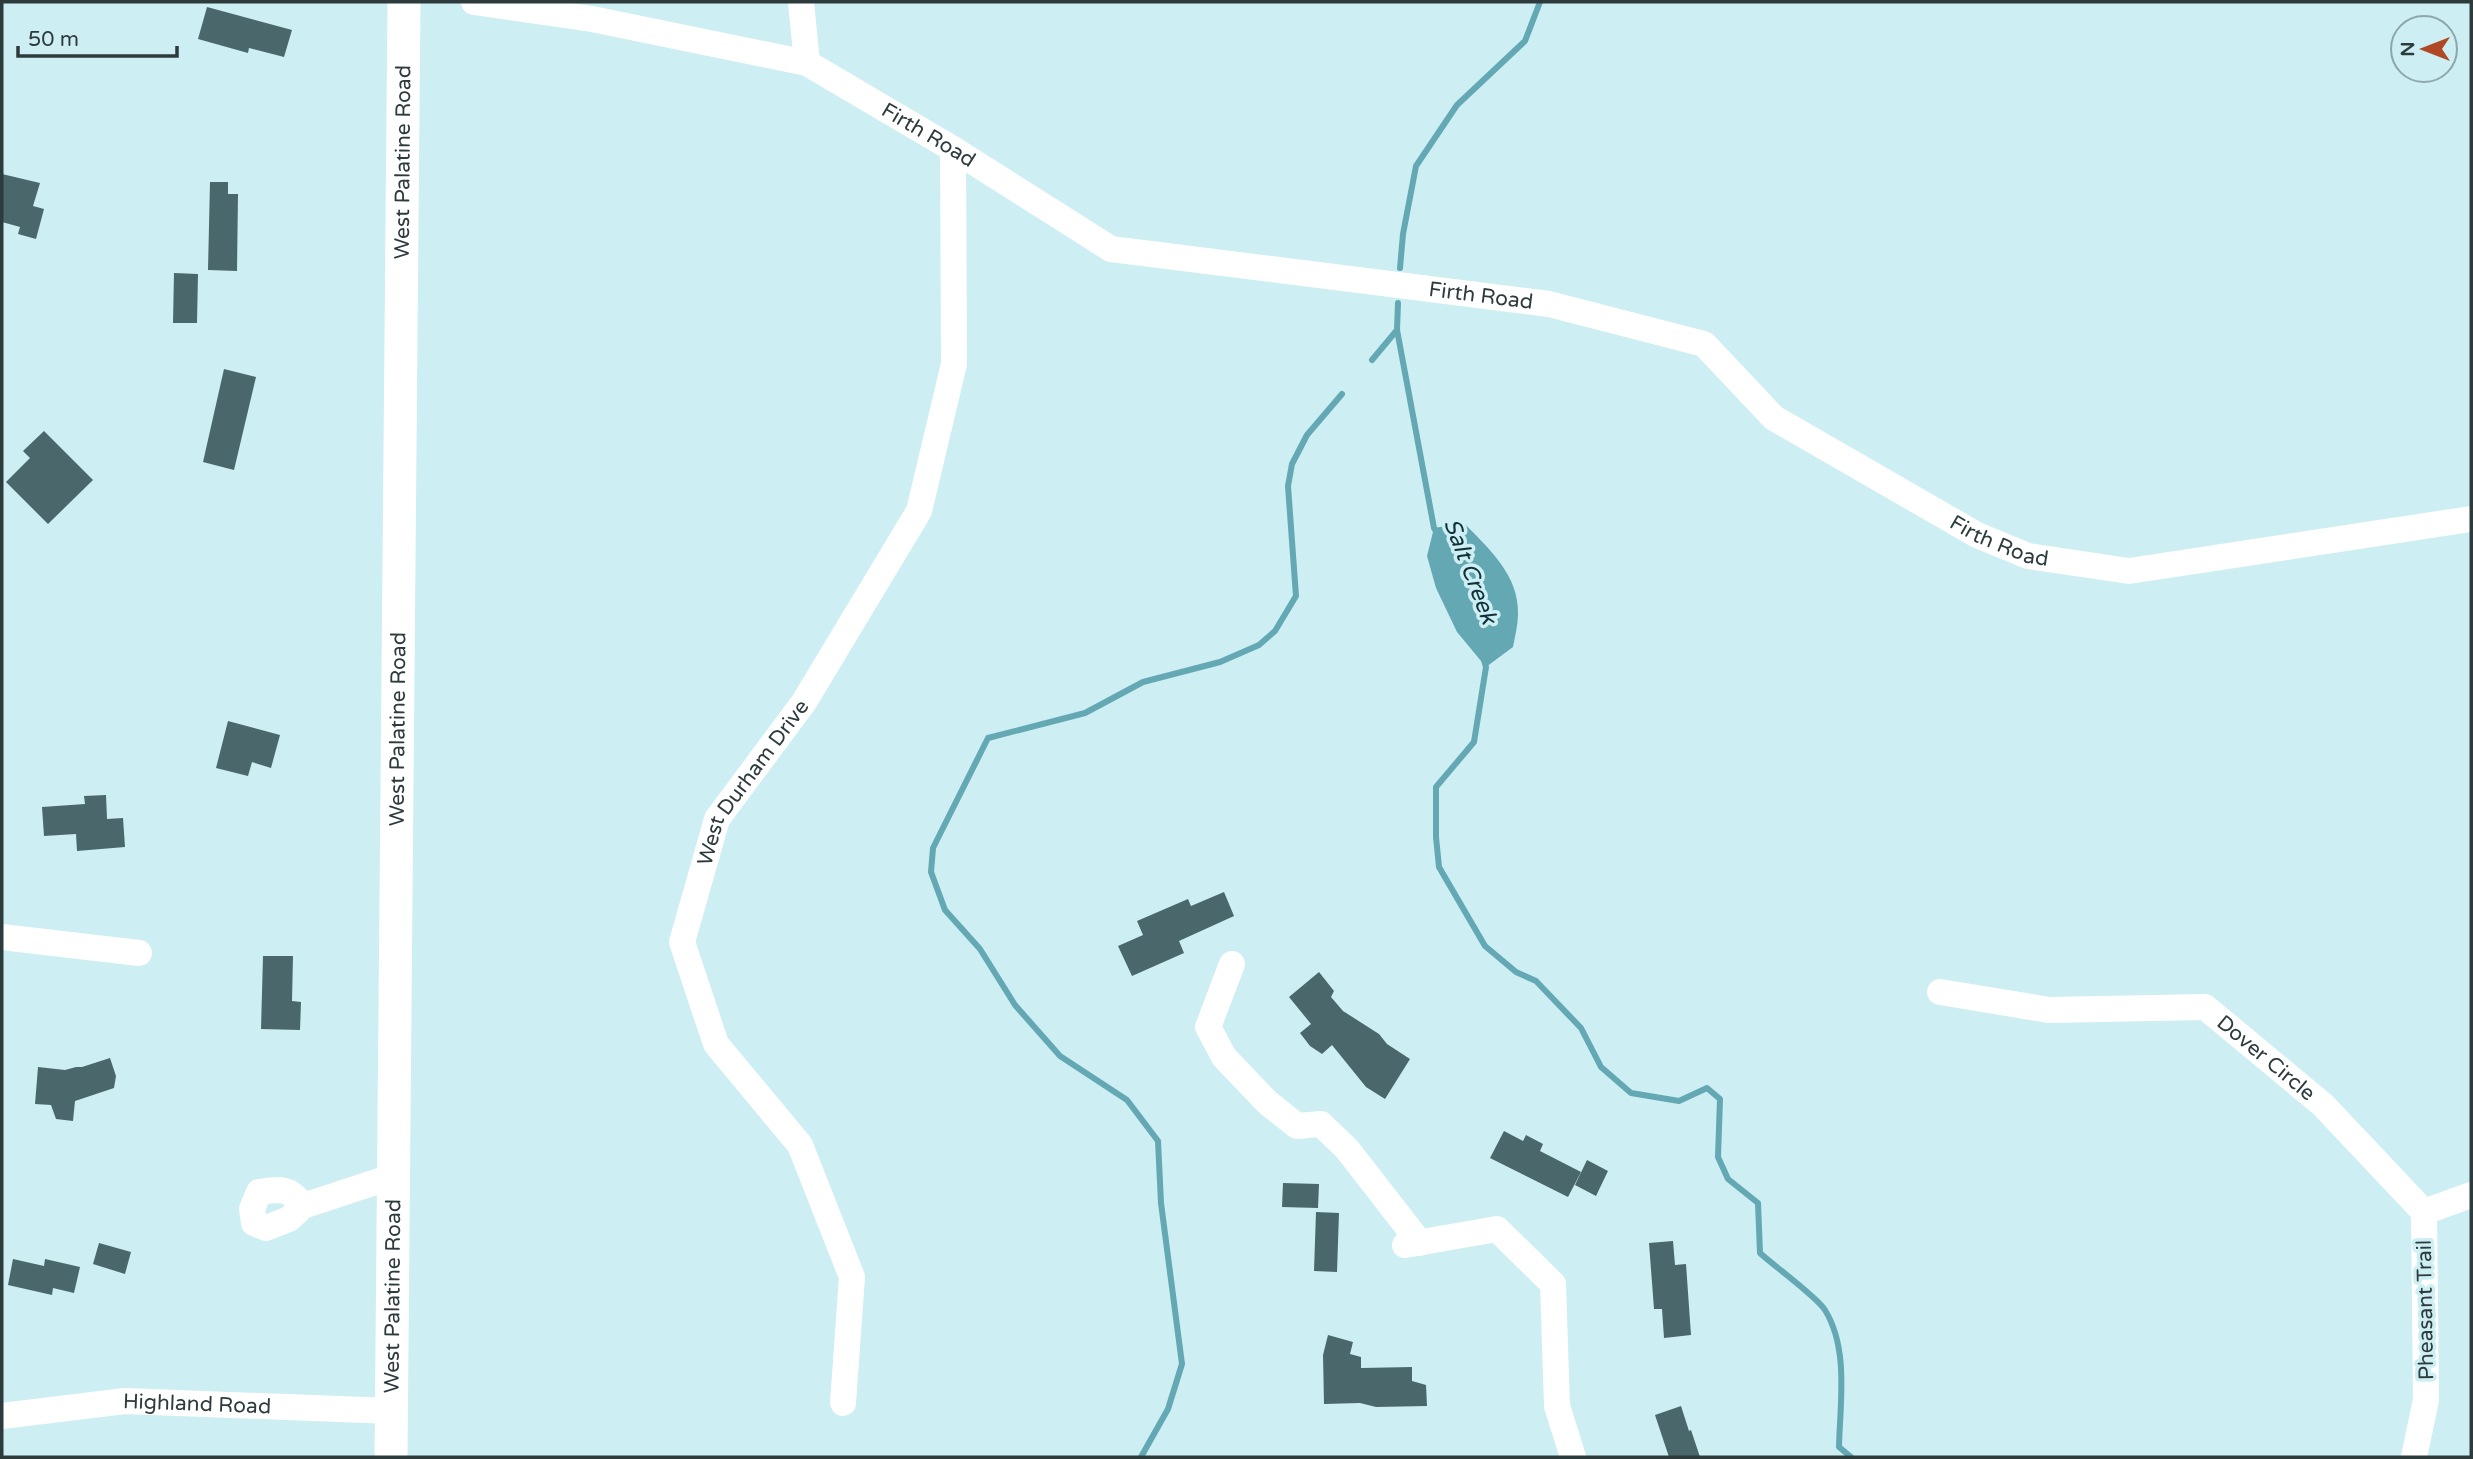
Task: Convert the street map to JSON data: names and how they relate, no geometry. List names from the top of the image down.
{
  "streets": {
    "main road": ["West Palatine Road"],
    "street": [
      "Firth Road",
      "West Durham Drive",
      "Dover Circle",
      "Pheasant Trail",
      "Highland Road"
    ]
  },
  "crossings": [
    ["Firth Road", "West Durham Drive"],
    ["West Palatine Road", "Highland Road"],
    ["Dover Circle", "Pheasant Trail"]
  ],
  "water": ["Salt Creek"],
  "scale_bar": "50 m",
  "north": "left"
}
